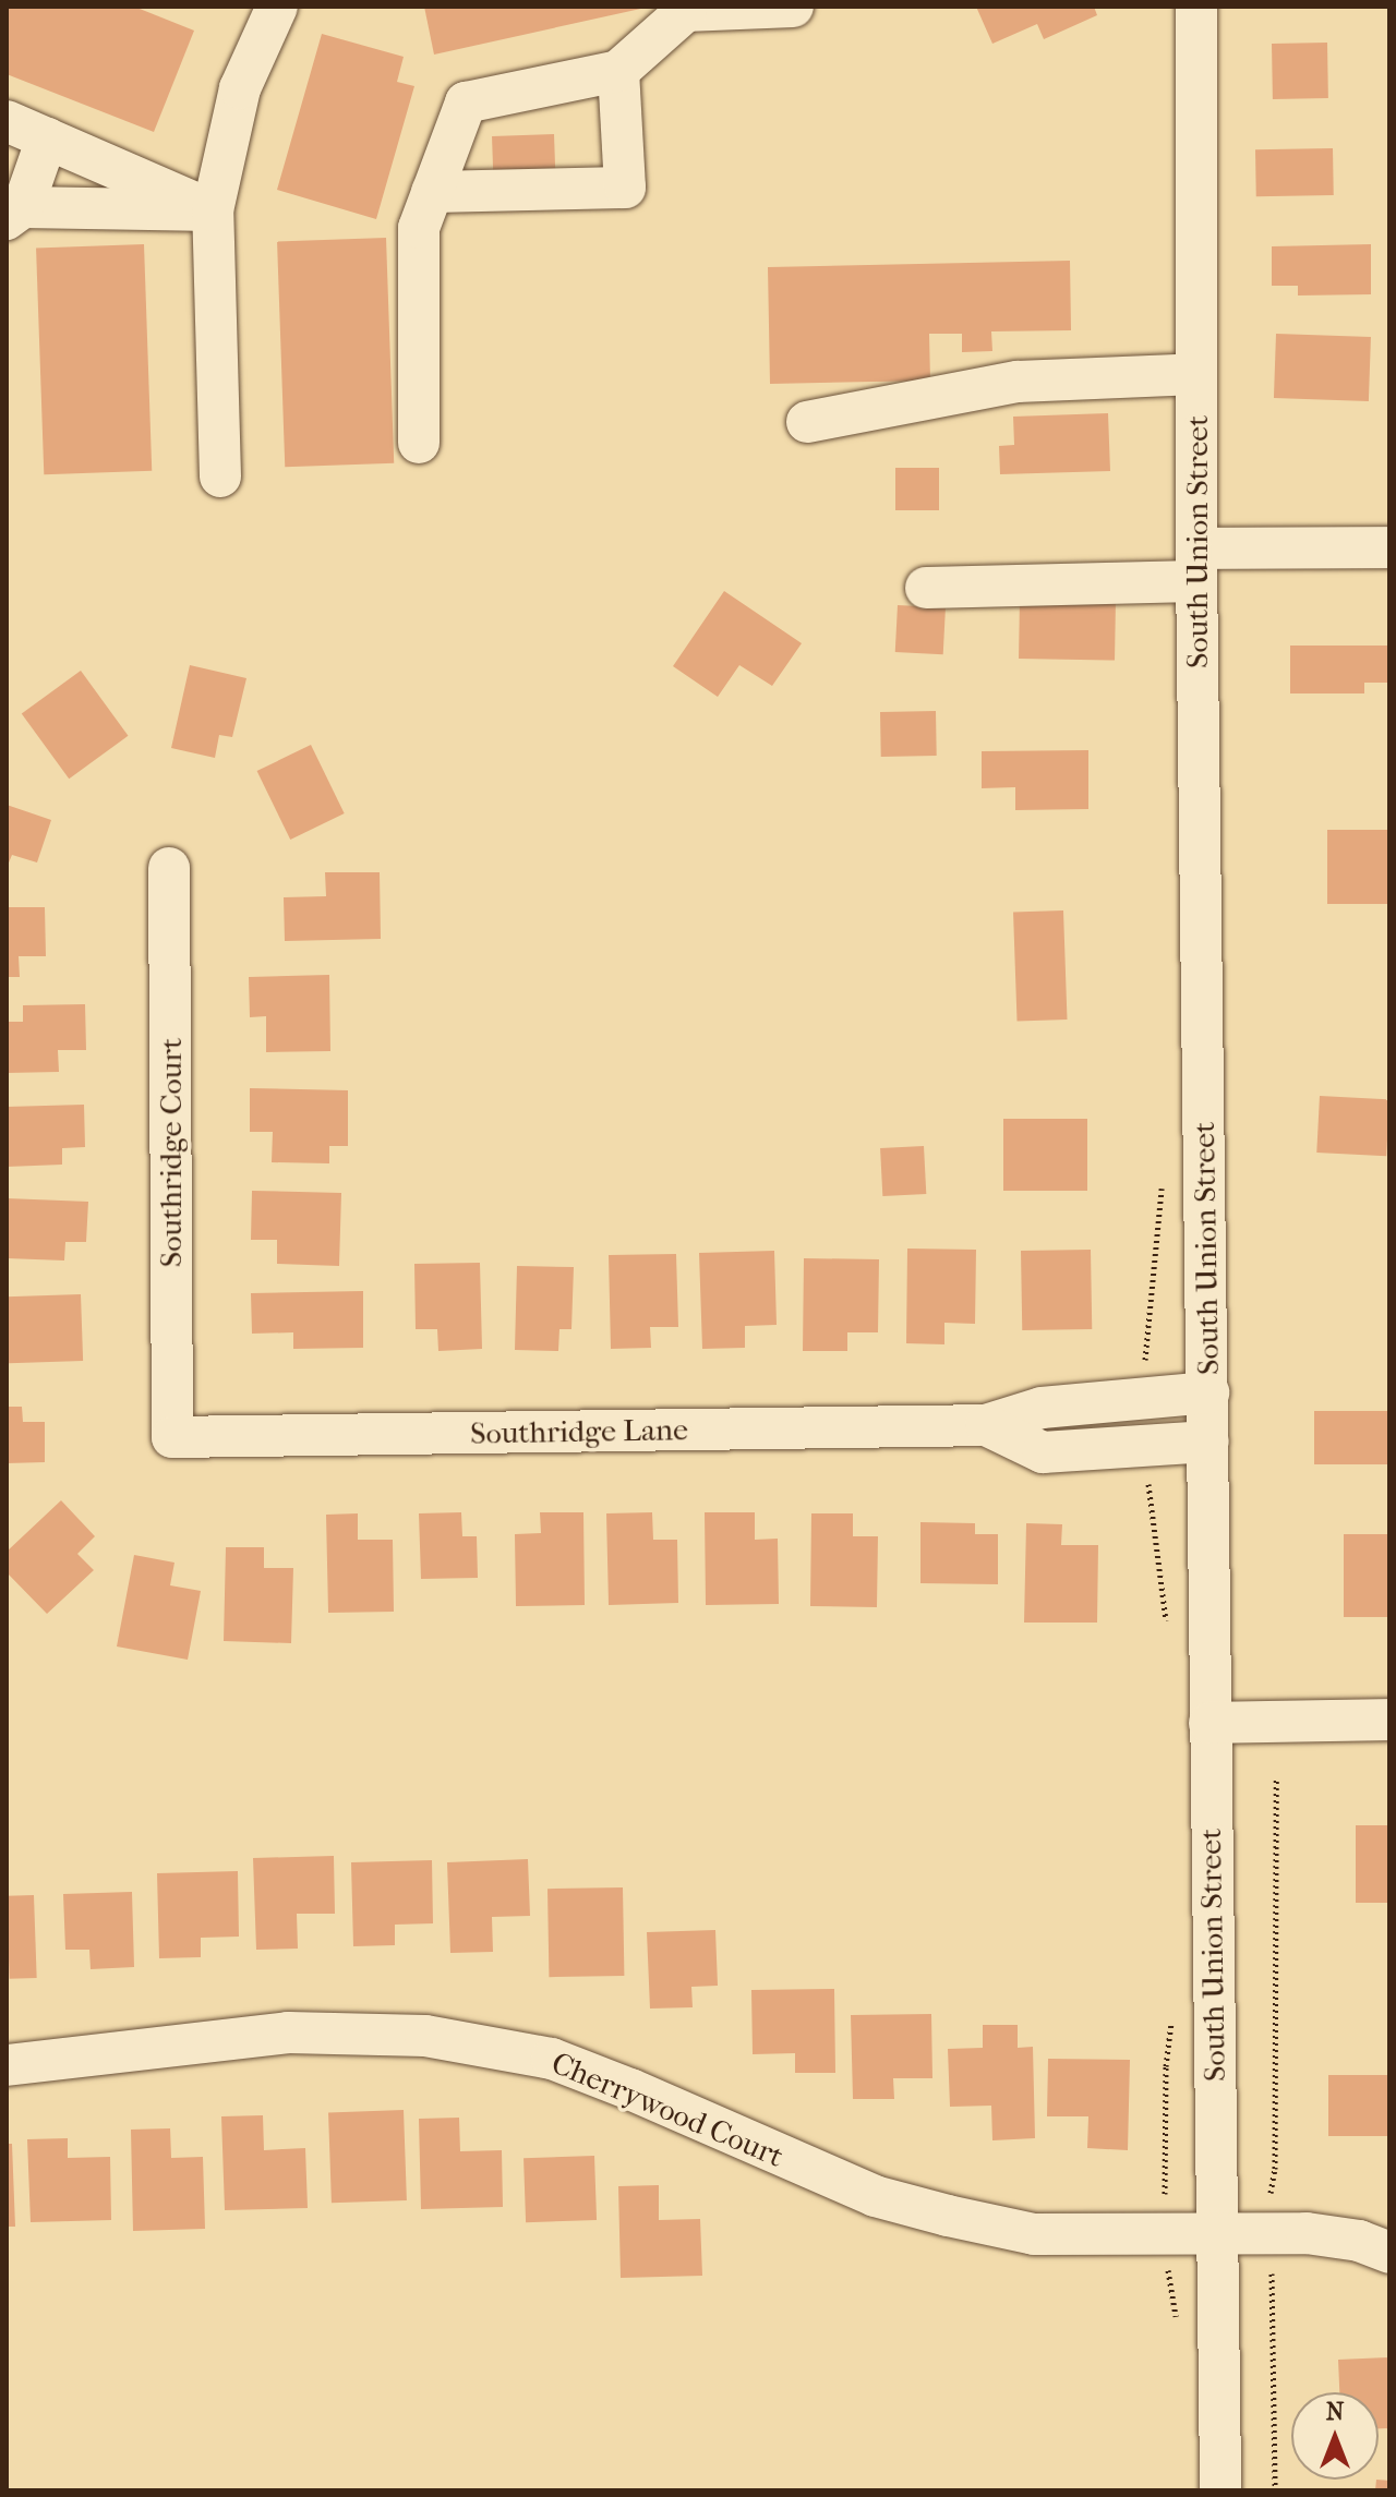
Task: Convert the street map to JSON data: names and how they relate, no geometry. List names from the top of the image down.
{
  "streets": {
    "street": [
      "South Union Street",
      "Southridge Court",
      "Southridge Lane",
      "Cherrywood Court"
    ]
  },
  "crossings": [
    ["South Union Street", "Southridge Lane"],
    ["South Union Street", "Cherrywood Court"],
    ["Southridge Court", "Southridge Lane"]
  ],
  "north": "top"
}
